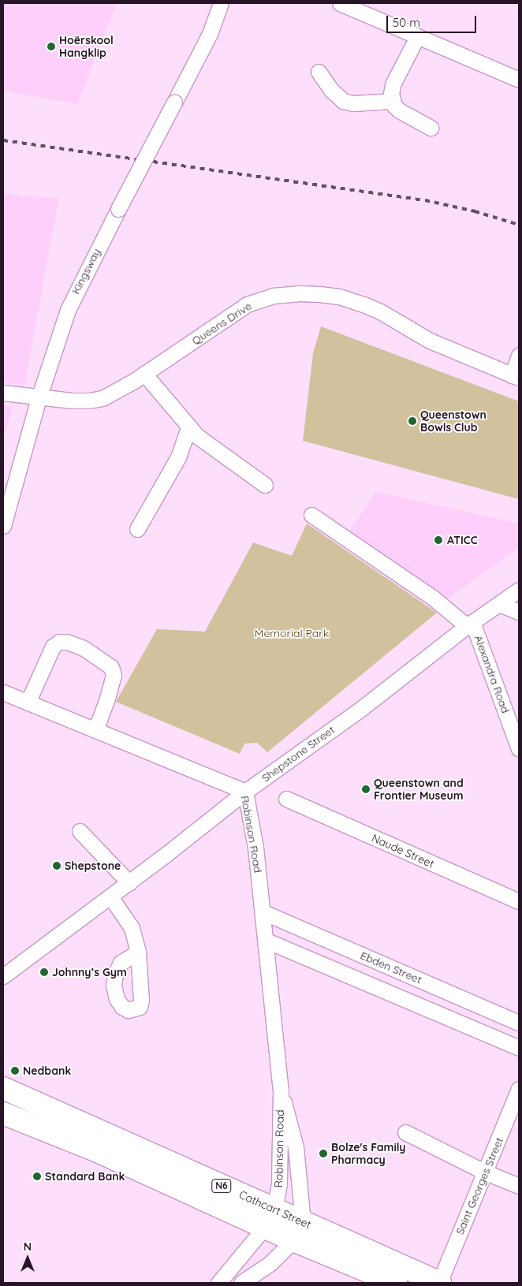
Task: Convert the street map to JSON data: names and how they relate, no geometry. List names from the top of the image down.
{
  "streets": {
    "highway": ["N6", "Cathcart Street"],
    "street": [
      "Kingsway",
      "Queens Drive",
      "Alexandra Road",
      "Shepstone Street",
      "Robinson Road",
      "Naude Street",
      "Ebden Street",
      "Saint Georges Street"
    ]
  },
  "crossings": [
    ["Kingsway", "Queens Drive"],
    ["Alexandra Road", "Shepstone Street"],
    ["Shepstone Street", "Robinson Road"],
    ["Robinson Road", "Ebden Street"],
    ["Robinson Road", "Cathcart Street"],
    ["Saint Georges Street", "Cathcart Street"]
  ],
  "parks": ["Memorial Park"],
  "places": [
    "Hoërskool Hangklip",
    "Queenstown Bowls Club",
    "ATICC",
    "Queenstown and Frontier Museum",
    "Shepstone",
    "Johnny’s Gym",
    "Nedbank",
    "Bolze's Family Pharmacy",
    "Standard Bank"
  ],
  "scale_bar": "50 m",
  "north": "top"
}
